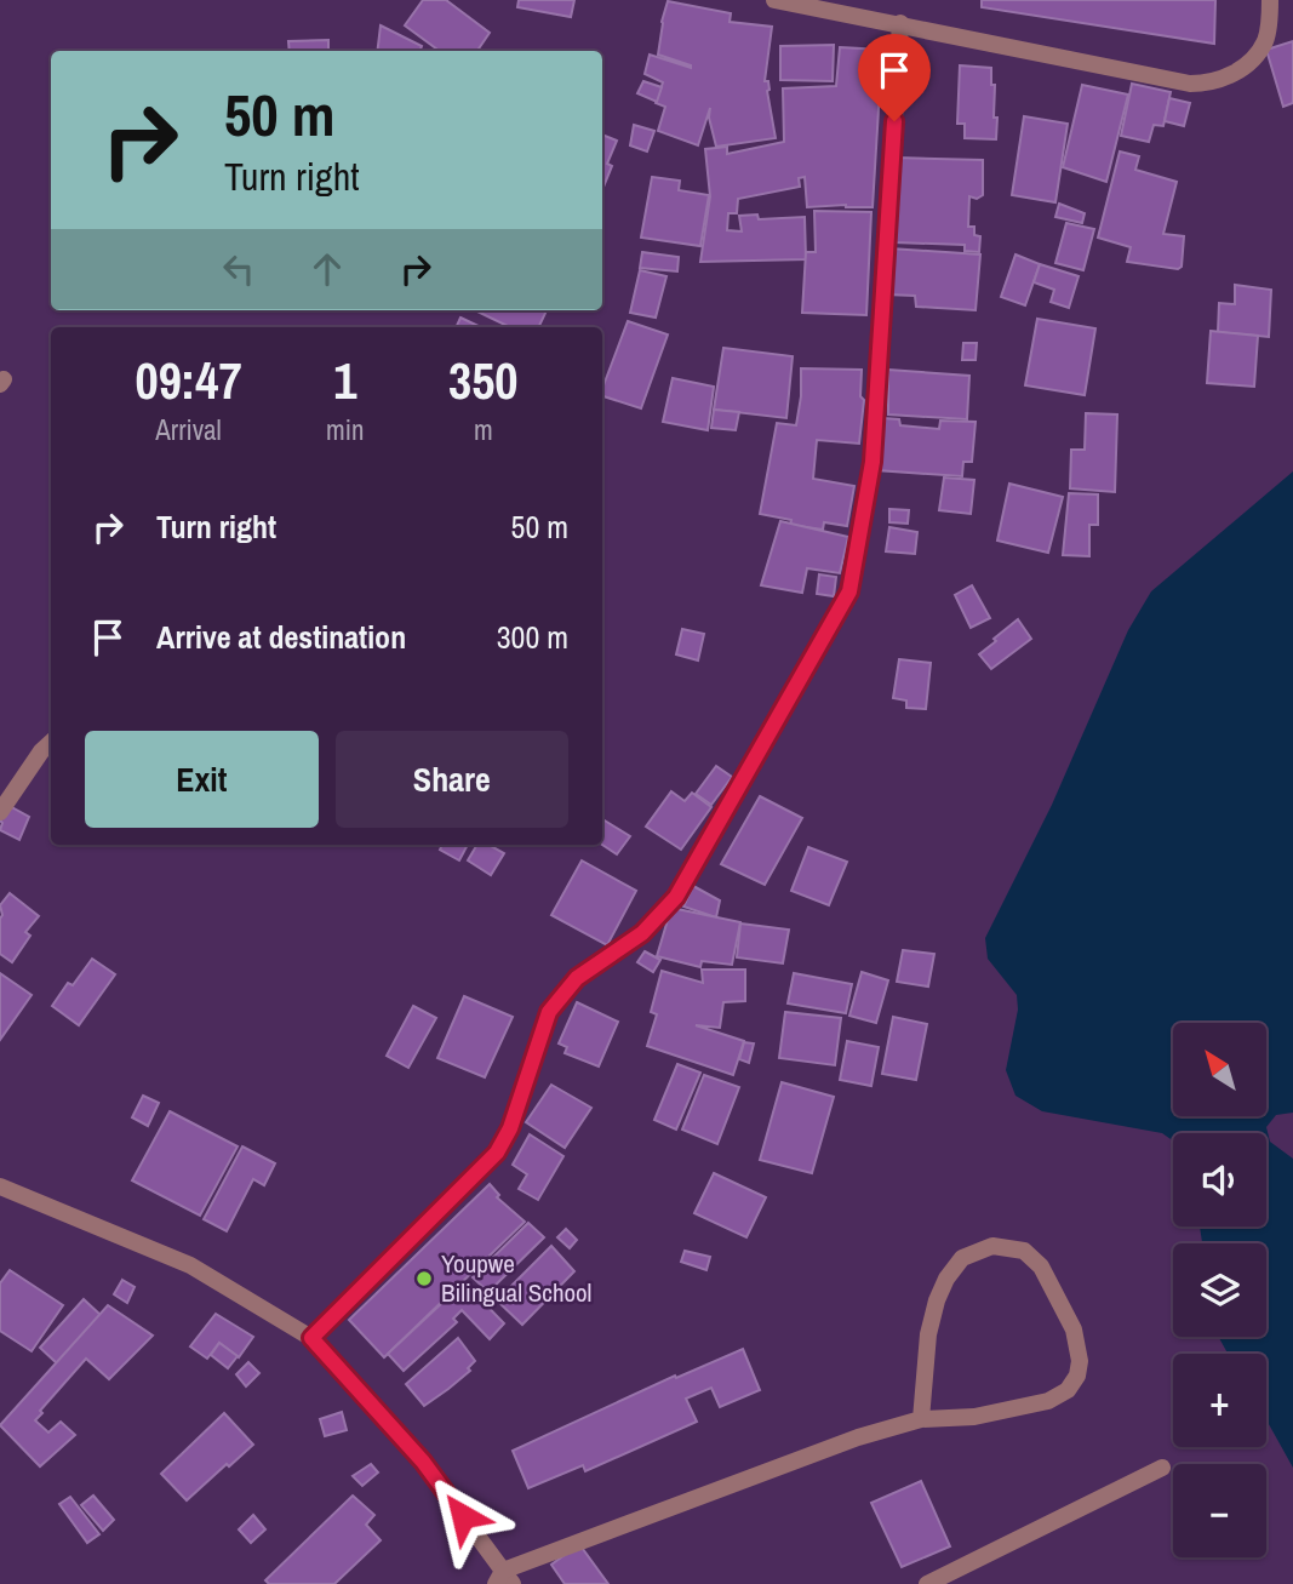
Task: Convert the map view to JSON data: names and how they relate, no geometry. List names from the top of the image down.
{
  "places": ["Youpwe Bilingual School"],
  "north": "top left",
  "page": {
    "turn": ["50 m", "Turn right"],
    "eta": [
      "09:47",
      "Arrival",
      "1",
      "min",
      "350",
      "m"
    ],
    "list": [
      {
        "name": "Turn right",
        "value": "50 m"
      },
      {
        "name": "Arrive at destination",
        "value": "300 m"
      }
    ],
    "buttons": ["Exit", "Share"],
    "map_buttons": ["+", "−"]
  }
}
